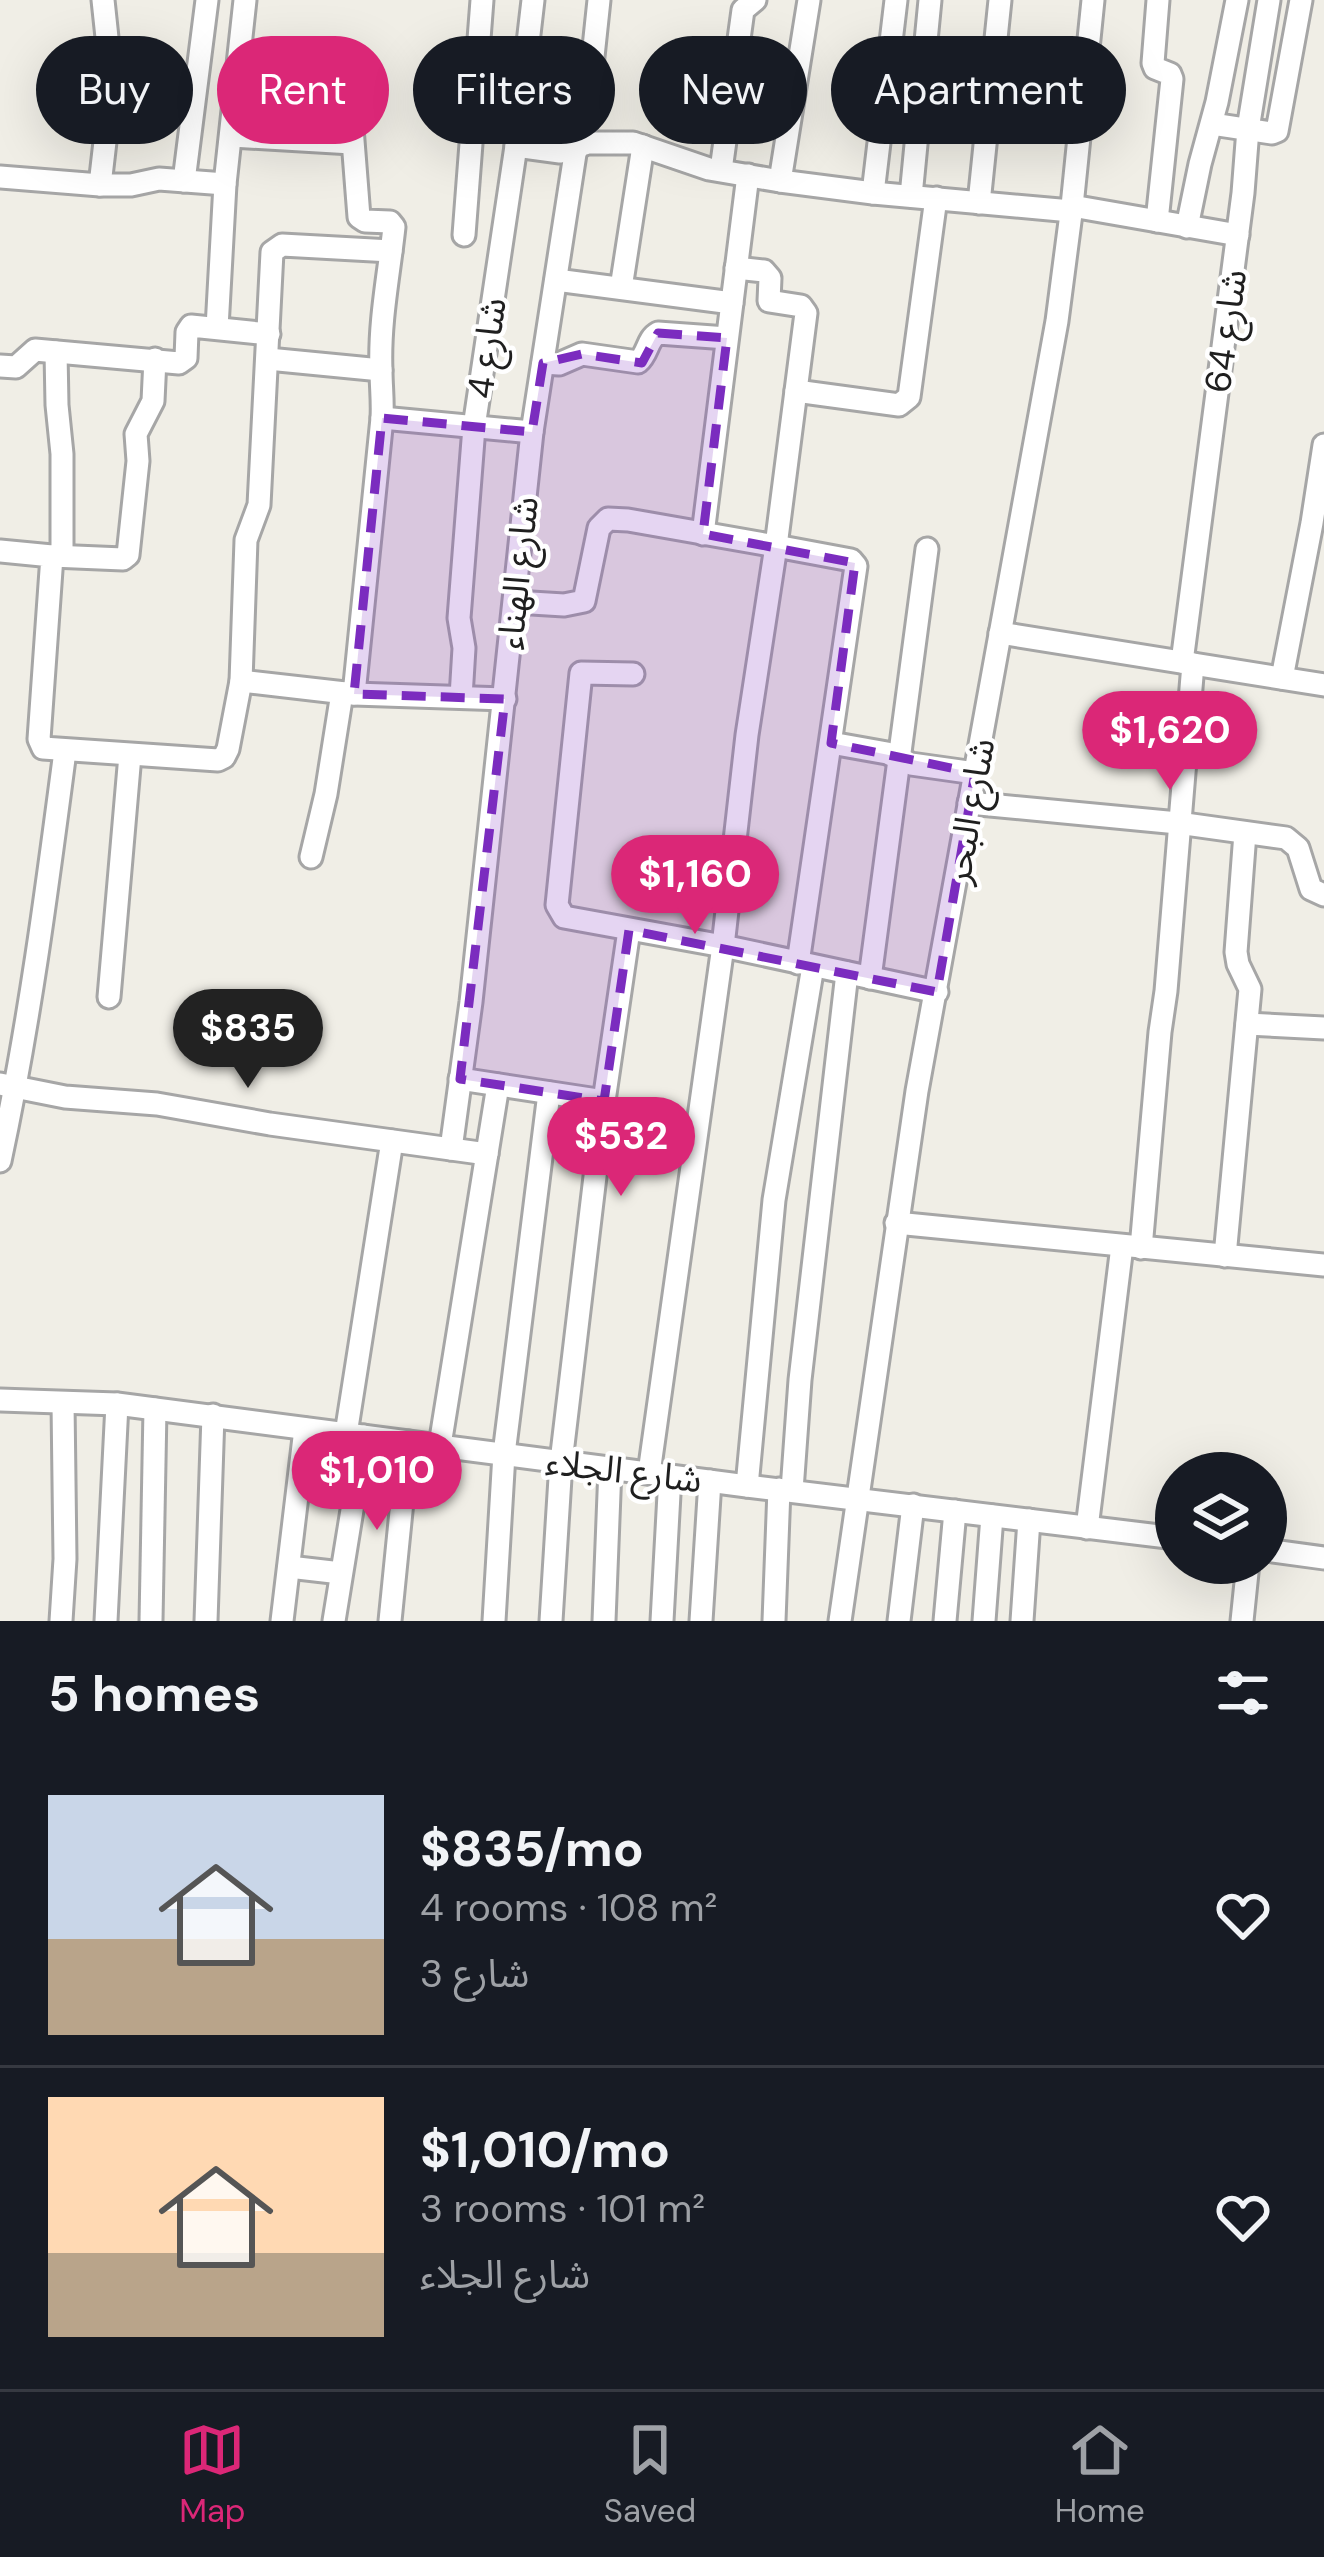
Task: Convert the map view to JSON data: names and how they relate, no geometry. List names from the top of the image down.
{
  "streets": {
    "street": [
      "شارع 64",
      "شارع 4",
      "شارع الهناء",
      "شارع البحر",
      "شارع الجلاء"
    ]
  },
  "crossings": [
    ["شارع 64", "شارع الجلاء"],
    ["شارع البحر", "شارع الجلاء"]
  ],
  "page": {
    "chip": [
      "Buy",
      "Rent",
      "Filters",
      "New",
      "Apartment"
    ],
    "price": [
      "$1,620",
      "$1,160",
      "$835",
      "$532",
      "$1,010"
    ],
    "heading": "5 homes",
    "list": [
      {
        "name": "$835/mo",
        "note": "4 rooms · 108 m² · شارع 3"
      },
      {
        "name": "$1,010/mo",
        "note": "3 rooms · 101 m² · شارع الجلاء"
      }
    ],
    "tabs": ["Map", "Saved", "Home"]
  }
}
